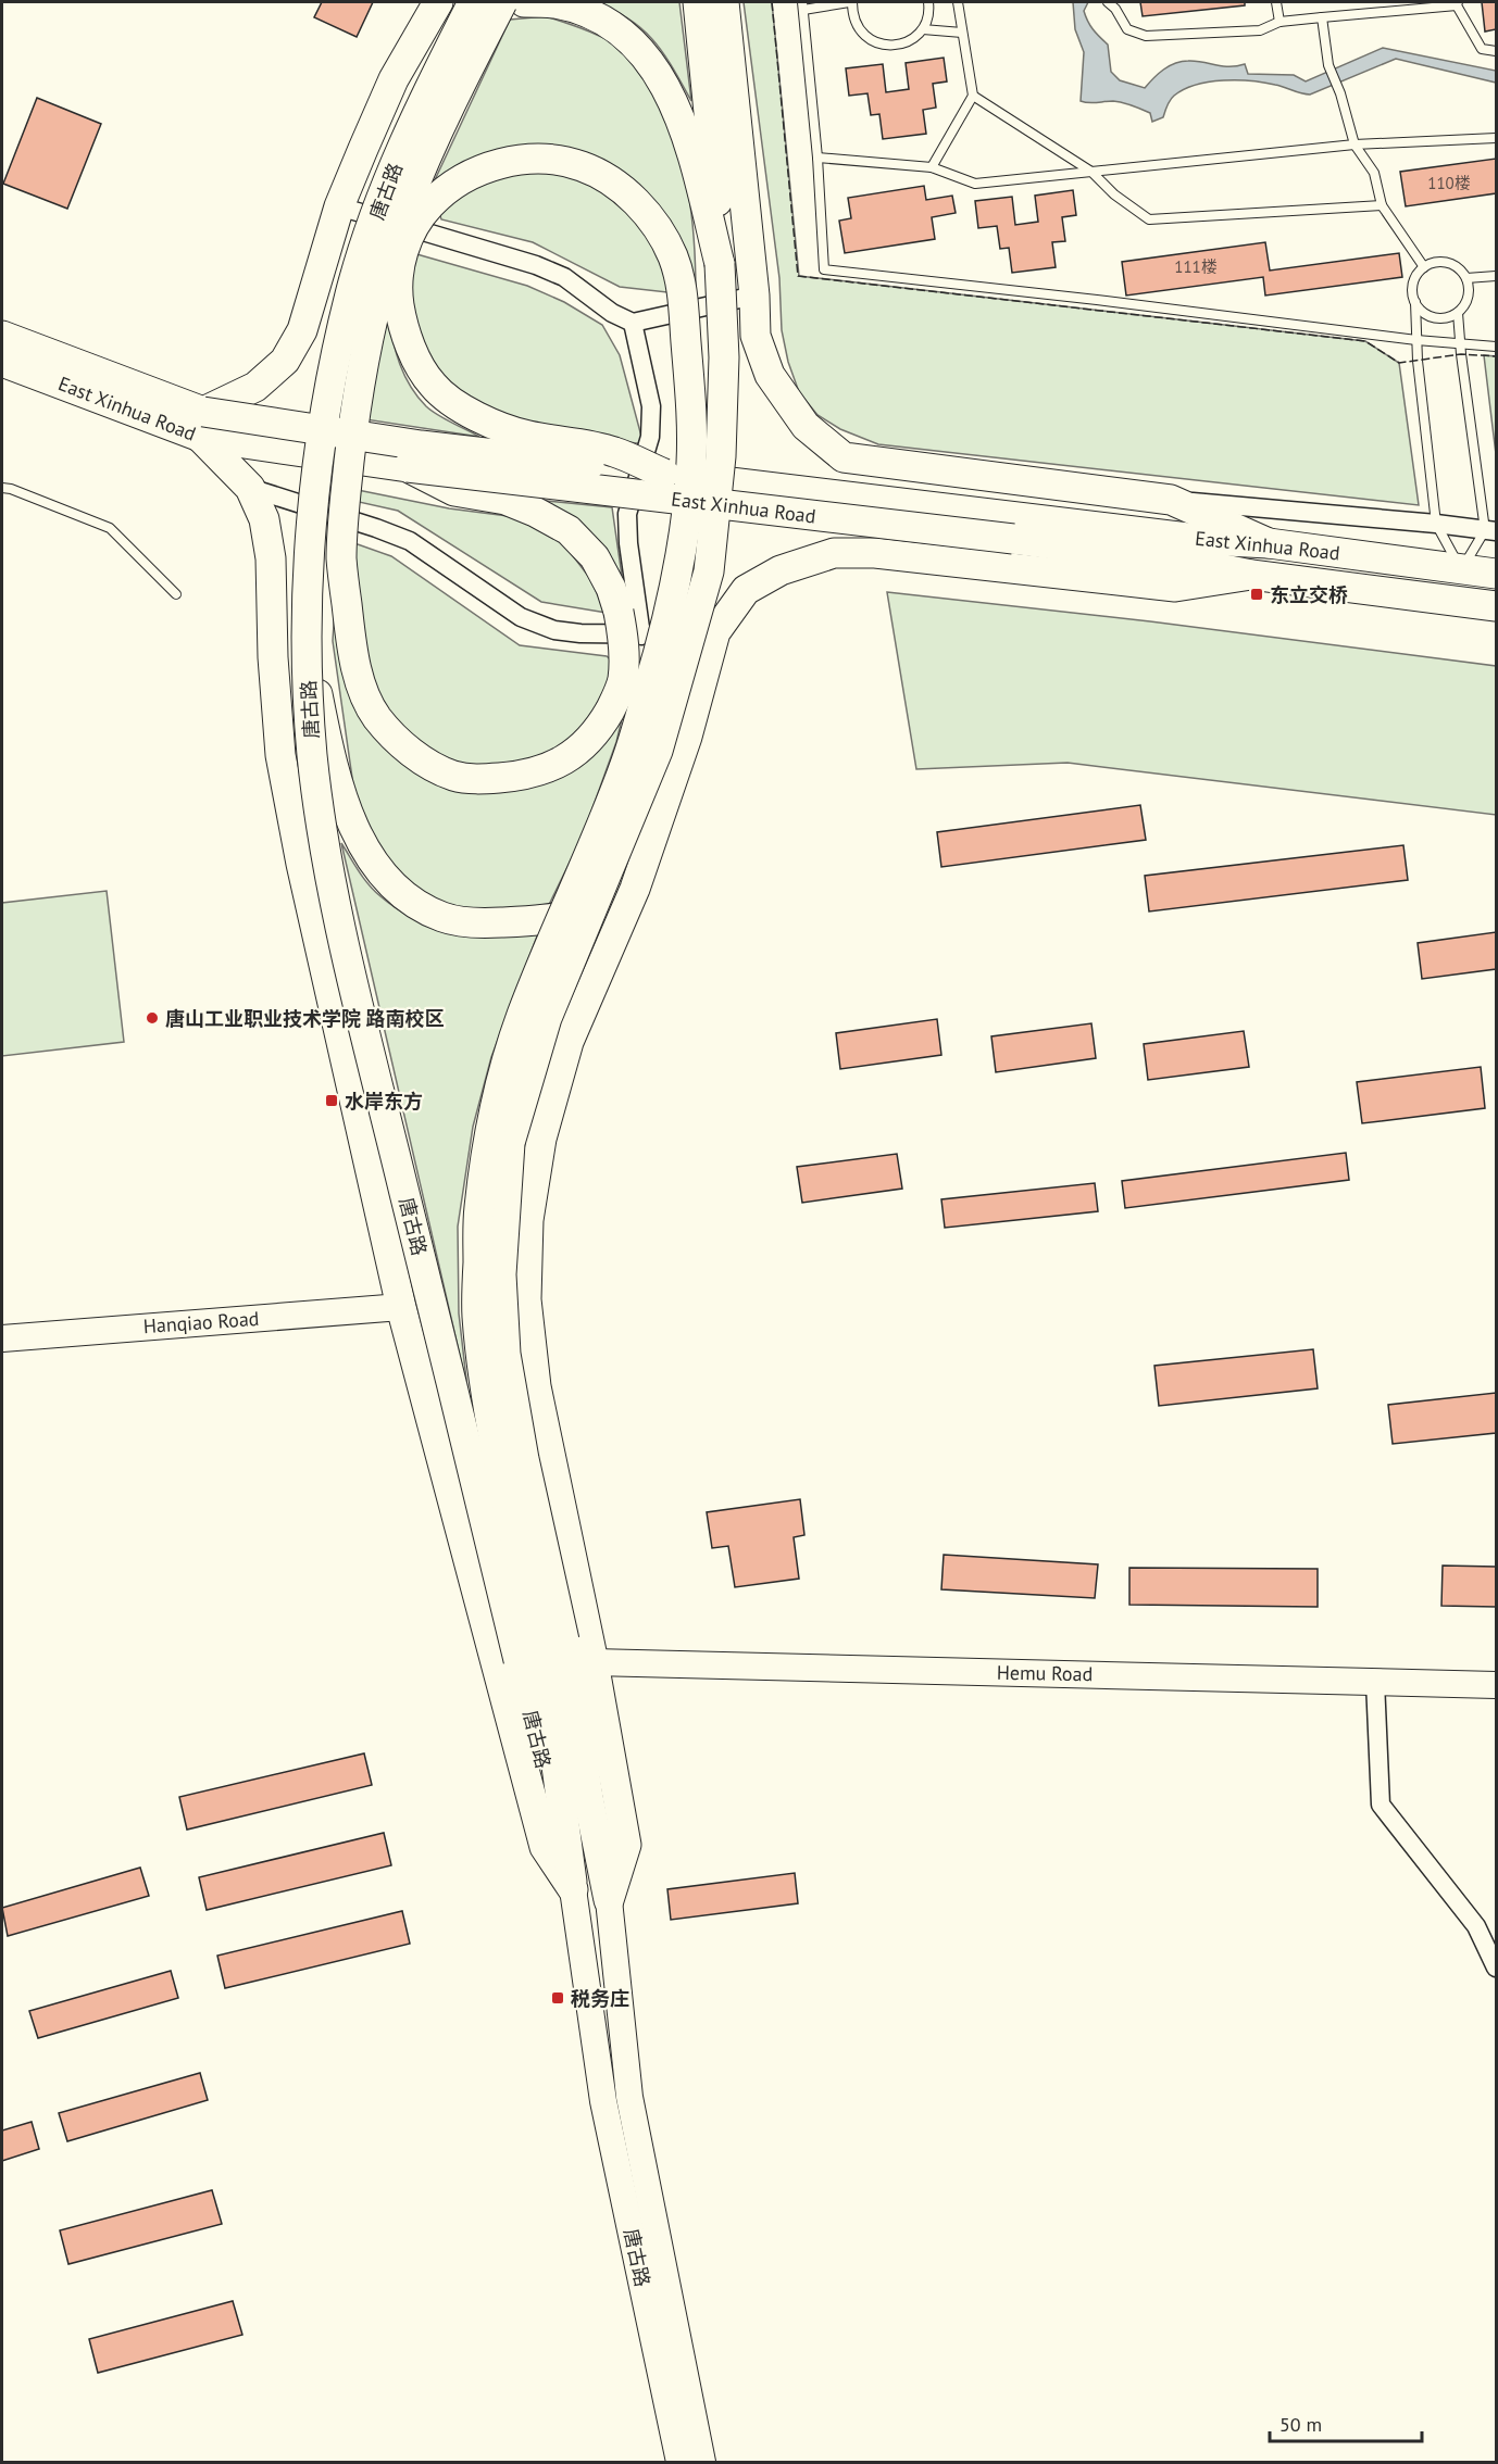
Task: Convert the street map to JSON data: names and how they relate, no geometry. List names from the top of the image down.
{
  "streets": {
    "main road": ["唐古路", "East Xinhua Road"],
    "street": ["Hanqiao Road", "Hemu Road"]
  },
  "places": {
    "transit": ["东立交桥", "水岸东方", "税务庄"],
    "other": ["唐山工业职业技术学院 路南校区"]
  },
  "house_numbers": ["110楼", "111楼"],
  "scale_bar": "50 m"
}
